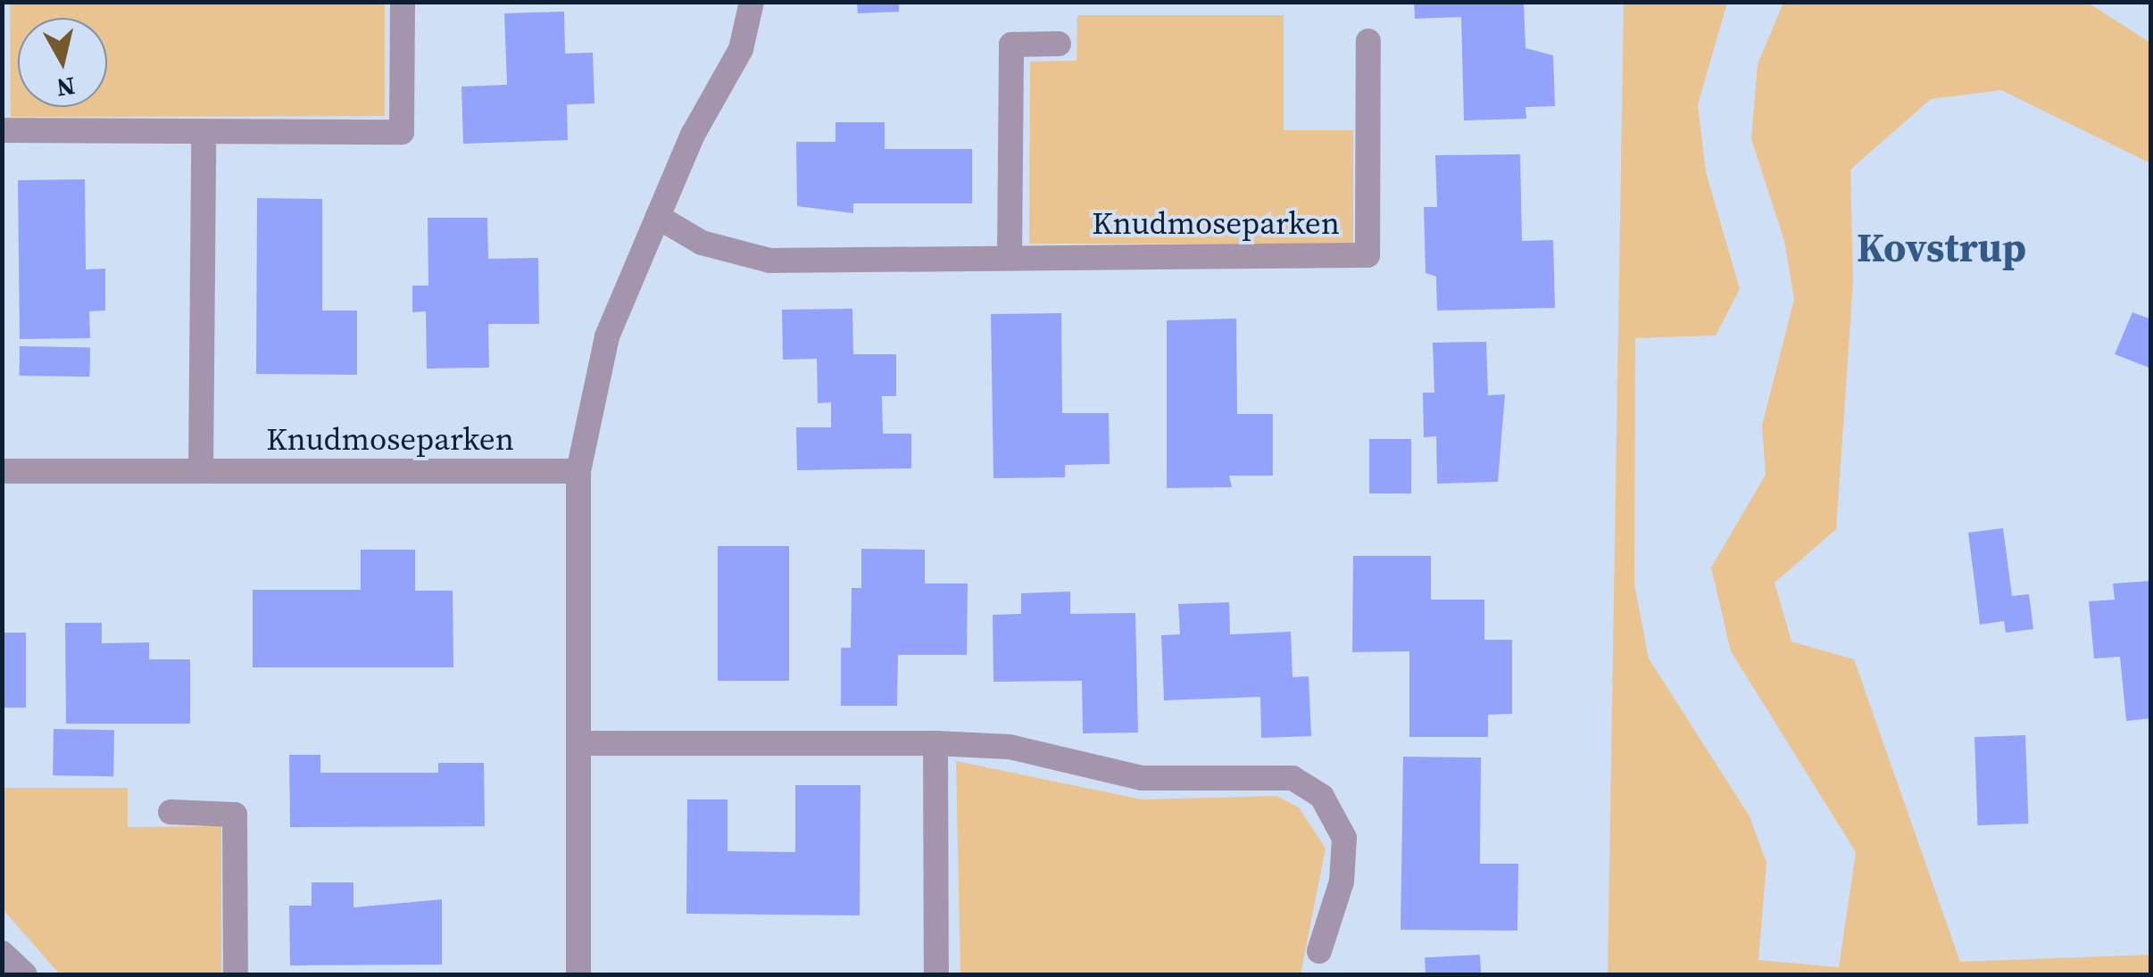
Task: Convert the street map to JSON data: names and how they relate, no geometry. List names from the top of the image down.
{
  "streets": {
    "street": ["Knudmoseparken"]
  },
  "districts": ["Kovstrup"],
  "north": "bottom"
}
